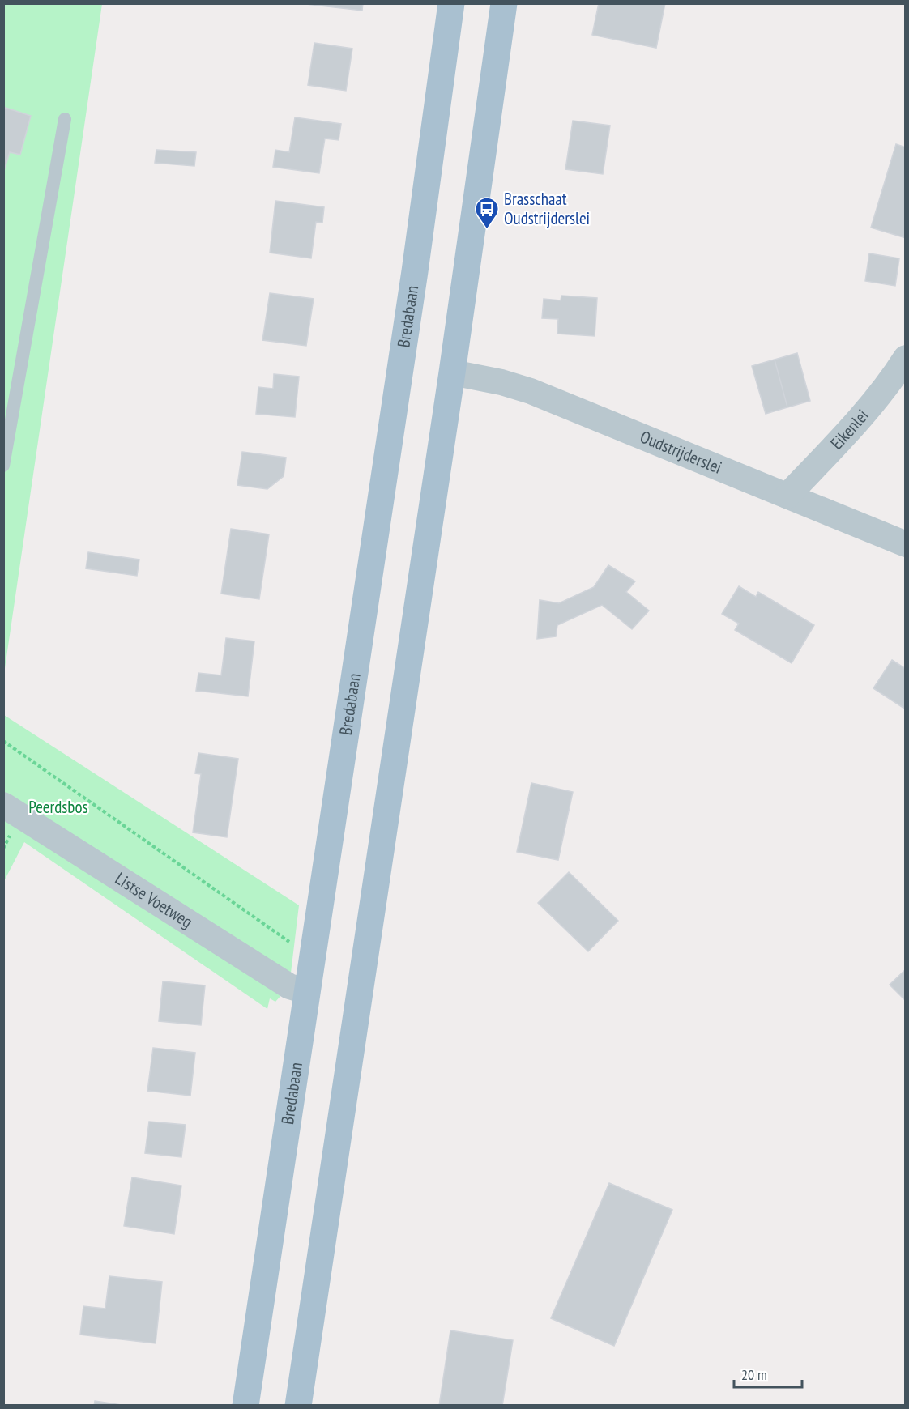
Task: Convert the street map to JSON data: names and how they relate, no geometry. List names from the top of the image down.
{
  "streets": {
    "main road": ["Bredabaan"],
    "street": ["Eikenlei", "Oudstrijderslei", "Listse Voetweg"]
  },
  "crossings": [
    ["Bredabaan", "Listse Voetweg"],
    ["Eikenlei", "Oudstrijderslei"]
  ],
  "parks": ["Peerdsbos"],
  "places": {
    "bus stop": ["Brasschaat Oudstrijderslei"]
  },
  "scale_bar": "20 m"
}
